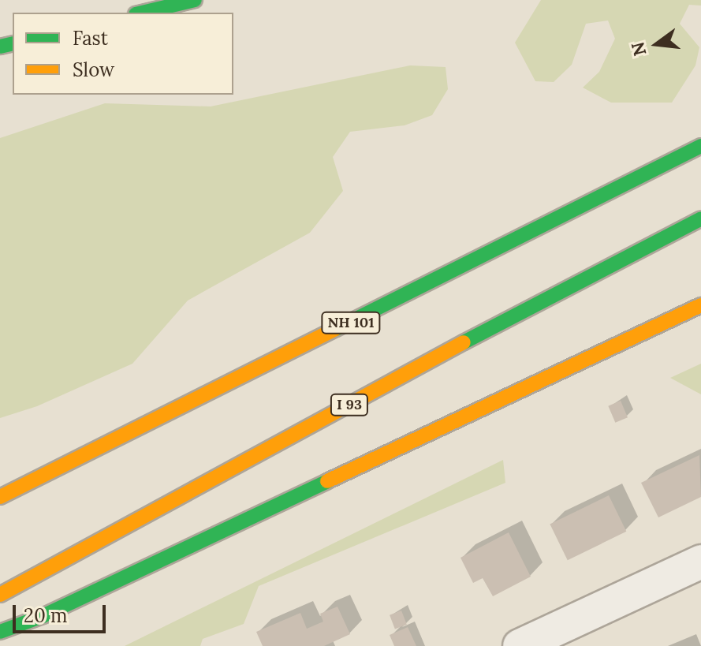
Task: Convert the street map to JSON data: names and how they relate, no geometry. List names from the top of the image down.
{
  "streets": {
    "highway": ["NH 101", "I 93"]
  },
  "legend": ["Fast", "Slow"],
  "scale_bar": "20 m",
  "north": "left"
}
